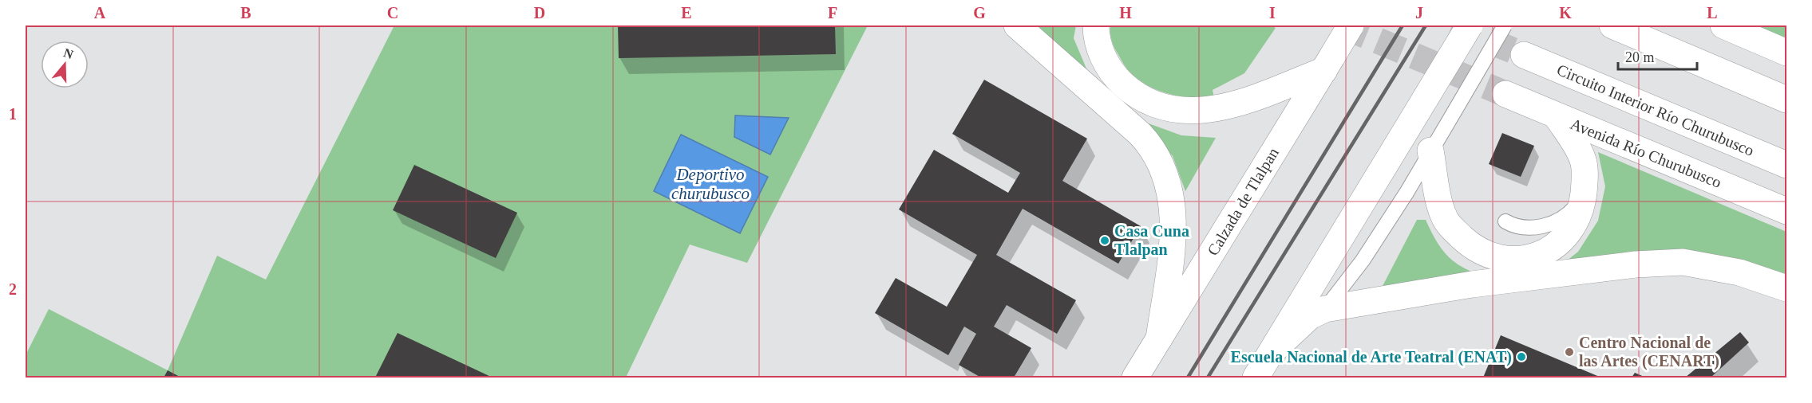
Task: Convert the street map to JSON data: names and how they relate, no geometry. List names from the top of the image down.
{
  "streets": {
    "main road": ["Circuito Interior Río Churubusco", "Avenida Río Churubusco", "Calzada de Tlalpan"]
  },
  "water": ["Deportivo churubusco"],
  "places": ["Casa Cuna Tlalpan", "Centro Nacional de las Artes (CENART)", "Escuela Nacional de Arte Teatral (ENAT)"],
  "scale_bar": "20 m",
  "north": "top",
  "grid": {
    "columns": [
      "A",
      "B",
      "C",
      "D",
      "E",
      "F",
      "G",
      "H",
      "I",
      "J",
      "K",
      "L"
    ],
    "rows": ["1", "2"]
  }
}
